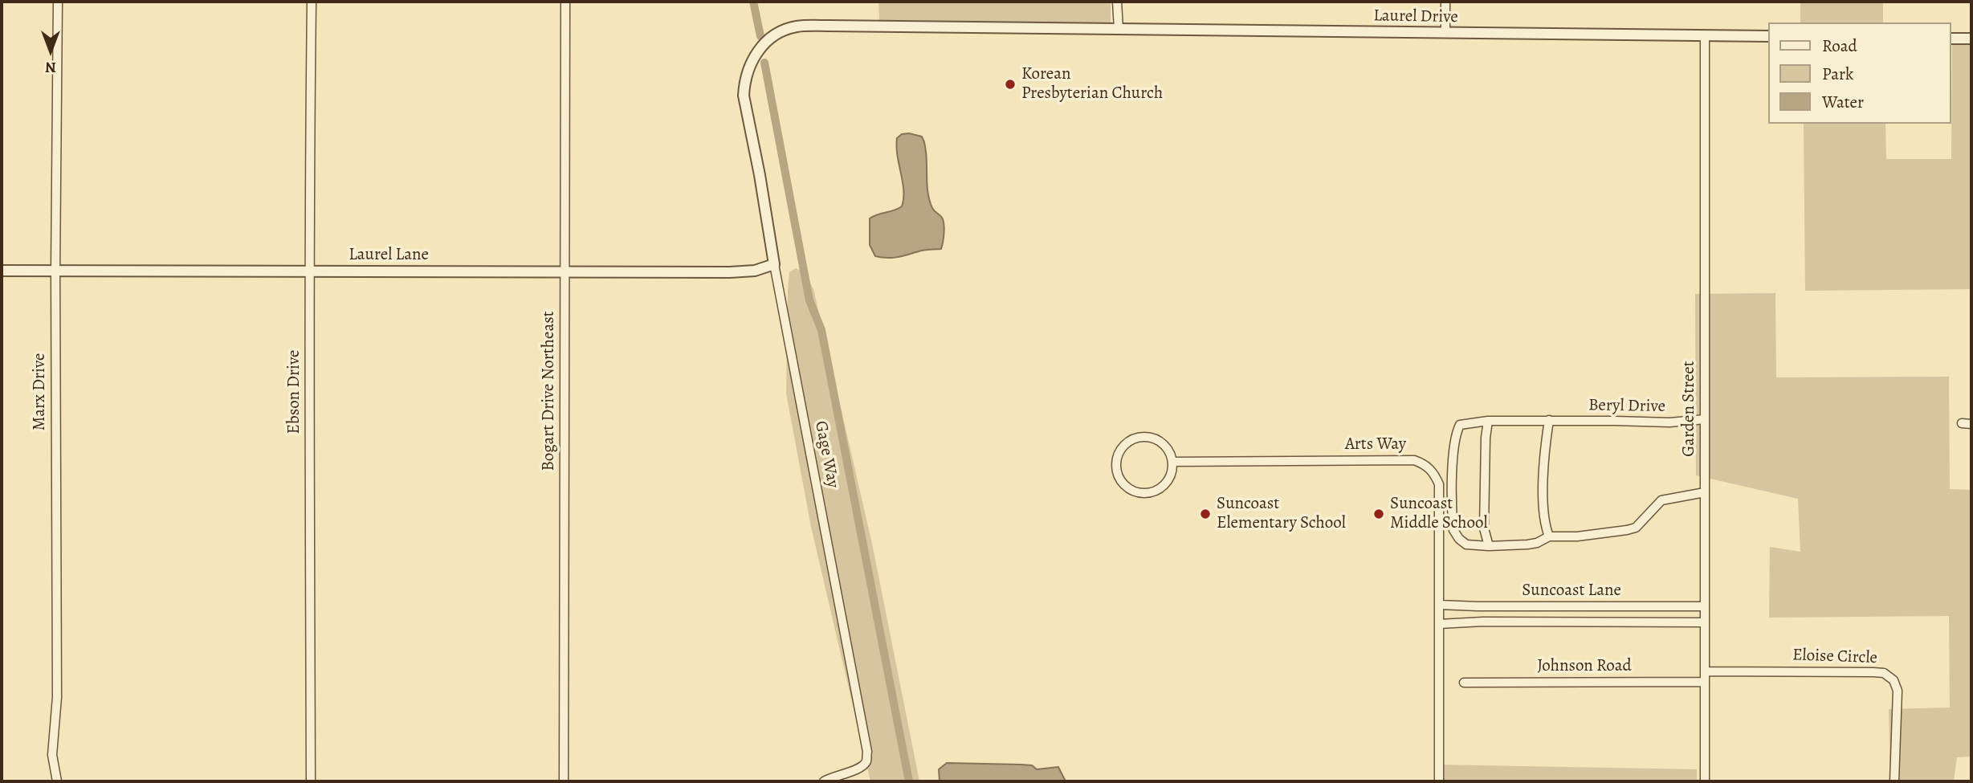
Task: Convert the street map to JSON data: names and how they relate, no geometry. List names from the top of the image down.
{
  "streets": {
    "street": [
      "Laurel Drive",
      "Laurel Lane",
      "Bogart Drive Northeast",
      "Marx Drive",
      "Ebson Drive",
      "Beryl Drive",
      "Garden Street",
      "Arts Way",
      "Gage Way",
      "Suncoast Lane",
      "Eloise Circle",
      "Johnson Road"
    ]
  },
  "crossings": [
    ["Laurel Drive", "Garden Street"],
    ["Laurel Drive", "Gage Way"],
    ["Laurel Lane", "Bogart Drive Northeast"],
    ["Laurel Lane", "Marx Drive"],
    ["Laurel Lane", "Ebson Drive"],
    ["Laurel Lane", "Gage Way"],
    ["Beryl Drive", "Garden Street"],
    ["Garden Street", "Suncoast Lane"],
    ["Garden Street", "Eloise Circle"],
    ["Garden Street", "Johnson Road"],
    ["Arts Way", "Suncoast Lane"]
  ],
  "places": ["Korean Presbyterian Church", "Suncoast Elementary School", "Suncoast Middle School"],
  "legend": ["Road", "Park", "Water"],
  "north": "bottom"
}
